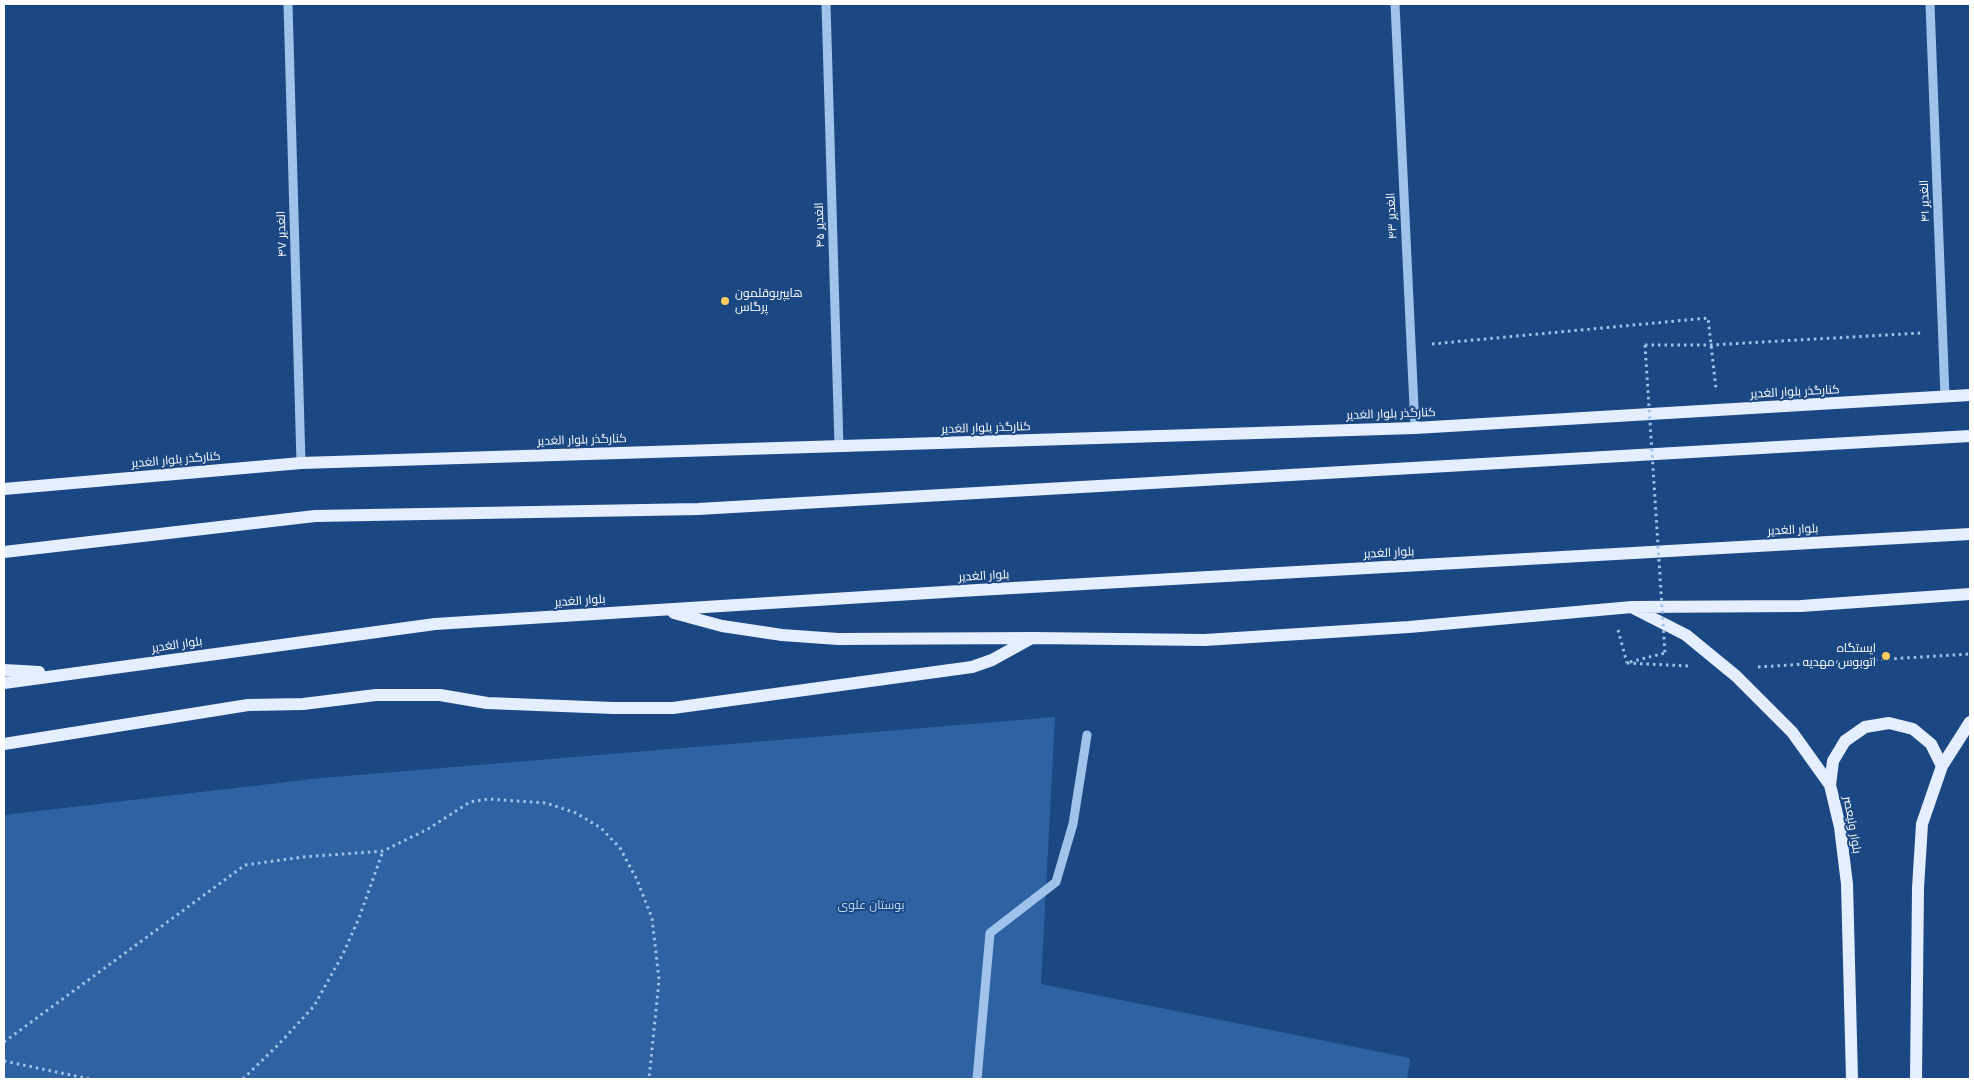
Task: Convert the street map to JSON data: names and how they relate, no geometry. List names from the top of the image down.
{
  "streets": {
    "main road": ["کنارگذر بلوار الغدیر", "بلوار الغدیر", "بلوار ولیعصر"],
    "street": [
      "الغدیر ۴۱",
      "الغدیر ۴۳",
      "الغدیر ۴۵",
      "الغدیر ۴۷"
    ]
  },
  "crossings": [
    ["الغدیر ۴۱", "کنارگذر بلوار الغدیر"],
    ["الغدیر ۴۳", "کنارگذر بلوار الغدیر"],
    ["الغدیر ۴۵", "کنارگذر بلوار الغدیر"],
    ["الغدیر ۴۷", "کنارگذر بلوار الغدیر"]
  ],
  "parks": ["بوستان علوی"],
  "places": ["هایپربوقلمون پرگاس", "ایستگاه اتوبوس مهدیه"]
}
